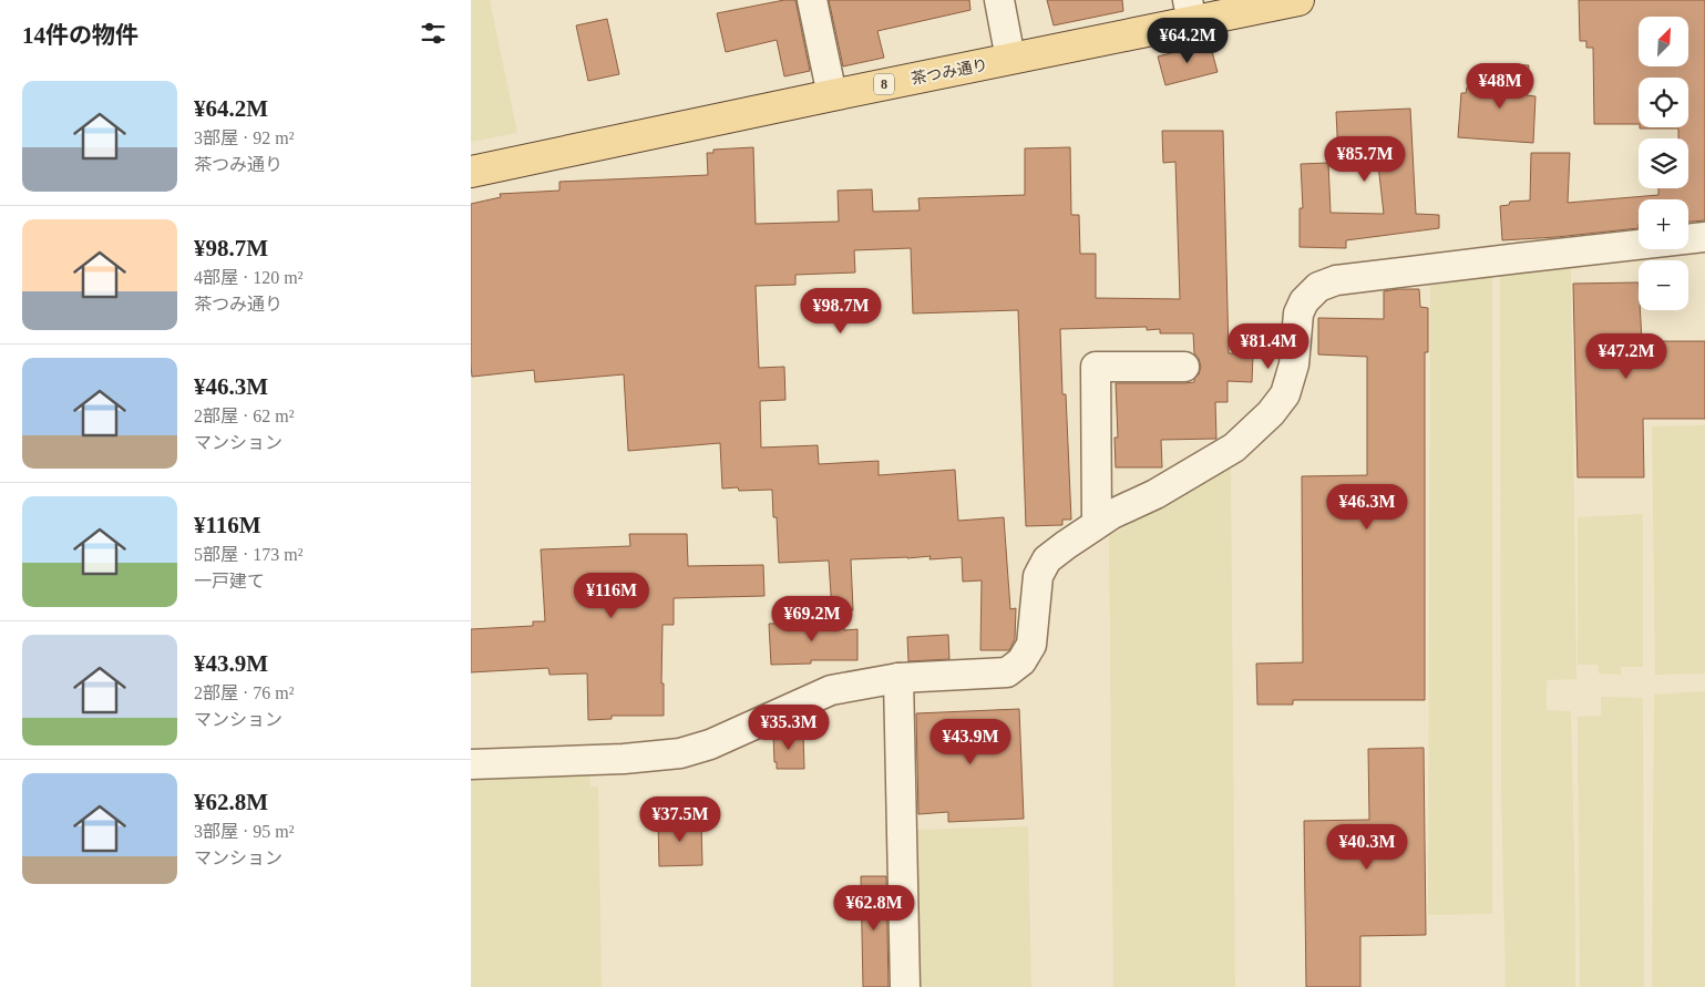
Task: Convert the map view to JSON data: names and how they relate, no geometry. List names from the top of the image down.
{
  "streets": {
    "main road": ["茶つみ通り", "8"]
  },
  "north": "top right",
  "page": {
    "heading": "14件の物件",
    "map_buttons": ["+", "−"],
    "price": [
      "¥64.2M",
      "¥48M",
      "¥85.7M",
      "¥98.7M",
      "¥81.4M",
      "¥47.2M",
      "¥46.3M",
      "¥116M",
      "¥69.2M",
      "¥35.3M",
      "¥43.9M",
      "¥37.5M",
      "¥40.3M",
      "¥62.8M"
    ],
    "list": [
      {
        "name": "¥64.2M",
        "note": "3部屋 · 92 m² · 茶つみ通り"
      },
      {
        "name": "¥98.7M",
        "note": "4部屋 · 120 m² · 茶つみ通り"
      },
      {
        "name": "¥46.3M",
        "note": "2部屋 · 62 m² · マンション"
      },
      {
        "name": "¥116M",
        "note": "5部屋 · 173 m² · 一戸建て"
      },
      {
        "name": "¥43.9M",
        "note": "2部屋 · 76 m² · マンション"
      },
      {
        "name": "¥62.8M",
        "note": "3部屋 · 95 m² · マンション"
      }
    ]
  }
}
